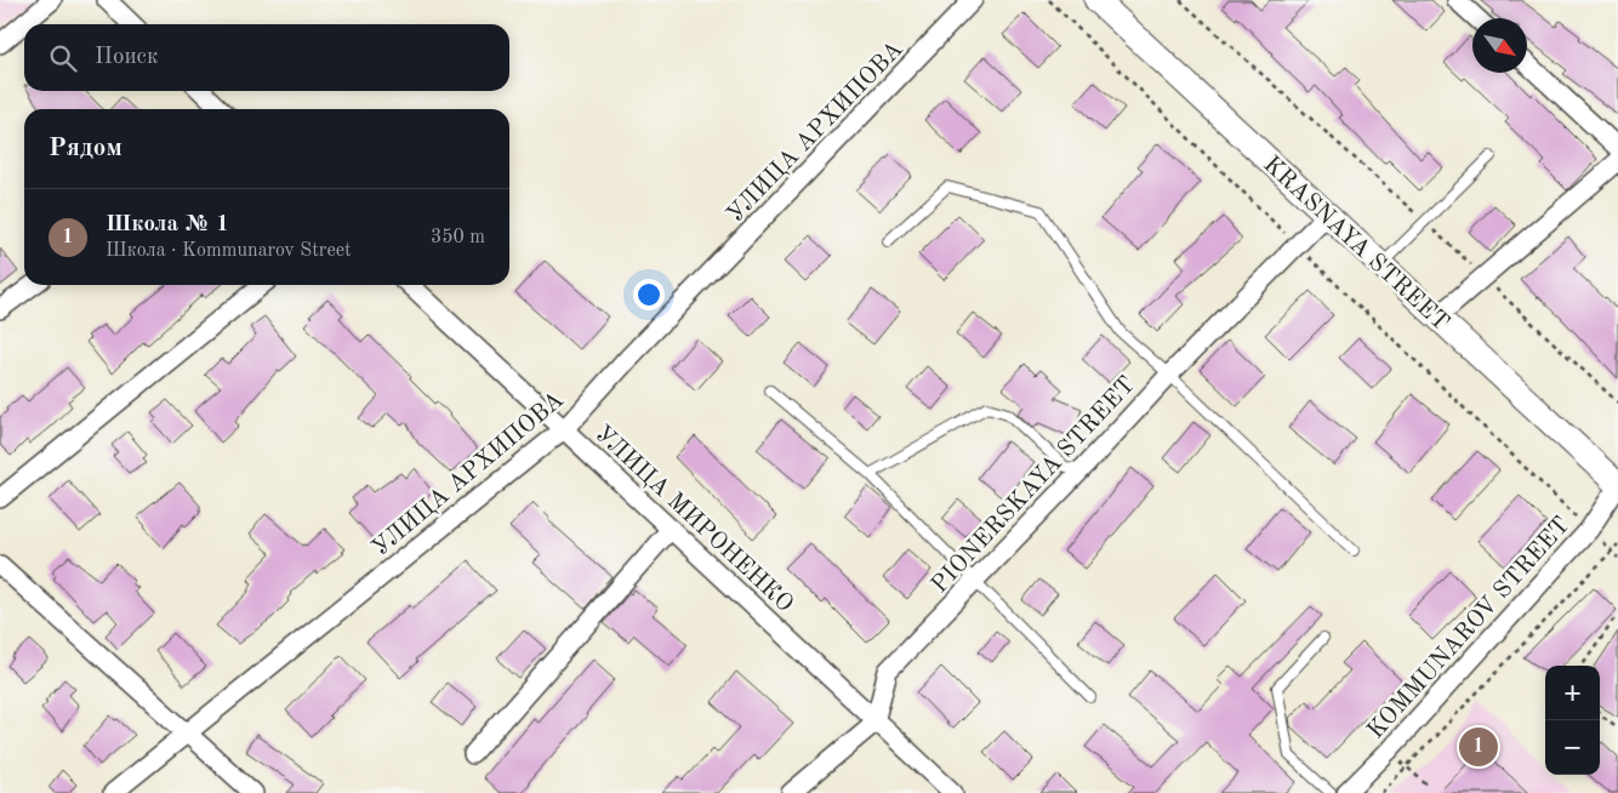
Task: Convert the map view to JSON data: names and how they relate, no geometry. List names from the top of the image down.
{
  "streets": {
    "main road": ["KRASNAYA STREET"],
    "street": [
      "УЛИЦА АРХИПОВА",
      "PIONERSKAYA STREET",
      "УЛИЦА МИРОНЕНКО",
      "KOMMUNAROV STREET"
    ]
  },
  "crossings": [
    ["УЛИЦА АРХИПОВА", "УЛИЦА МИРОНЕНКО"],
    ["KRASNAYA STREET", "PIONERSKAYA STREET"],
    ["KRASNAYA STREET", "KOMMUNAROV STREET"],
    ["PIONERSKAYA STREET", "УЛИЦА МИРОНЕНКО"]
  ],
  "north": "bottom right",
  "page": {
    "search": "Поиск",
    "heading": "Рядом",
    "list": [
      {
        "mark": "1",
        "name": "Школа № 1",
        "note": "Школа · Kommunarov Street",
        "value": "350 m"
      }
    ],
    "map_buttons": ["+", "−"],
    "pins": "1"
  }
}
